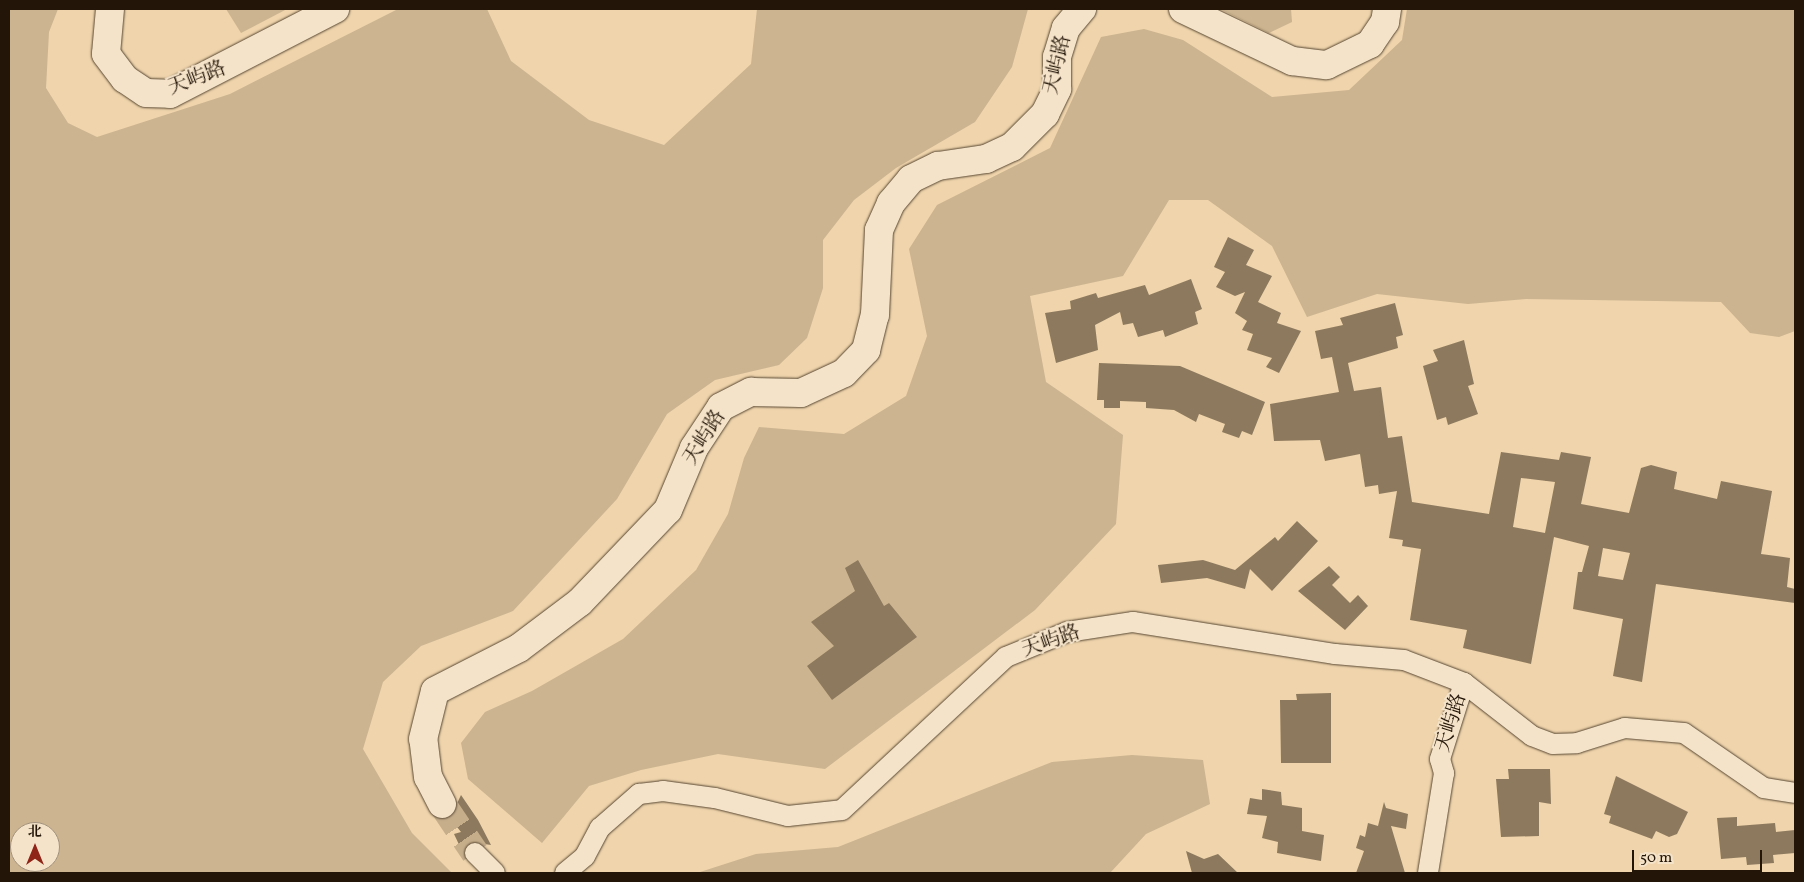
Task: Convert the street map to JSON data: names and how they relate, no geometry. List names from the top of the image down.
{
  "streets": {
    "street": ["天屿路"]
  },
  "scale_bar": "50 m",
  "north": "top"
}
